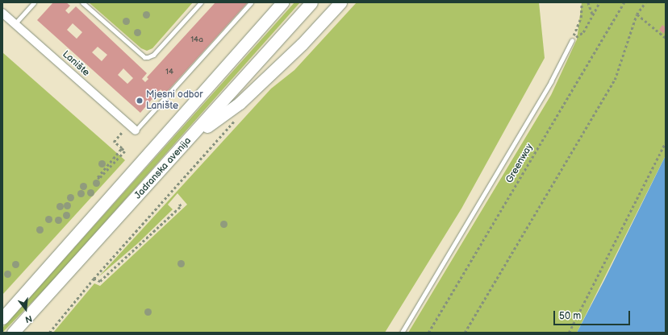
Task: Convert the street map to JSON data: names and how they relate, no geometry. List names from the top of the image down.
{
  "streets": {
    "main road": ["Jadranska avenija"],
    "street": ["Lanište"],
    "path": ["Greenway"]
  },
  "places": ["Mjesni odbor Lanište"],
  "house_numbers": ["14a", "14"],
  "scale_bar": "50 m",
  "north": "bottom"
}
